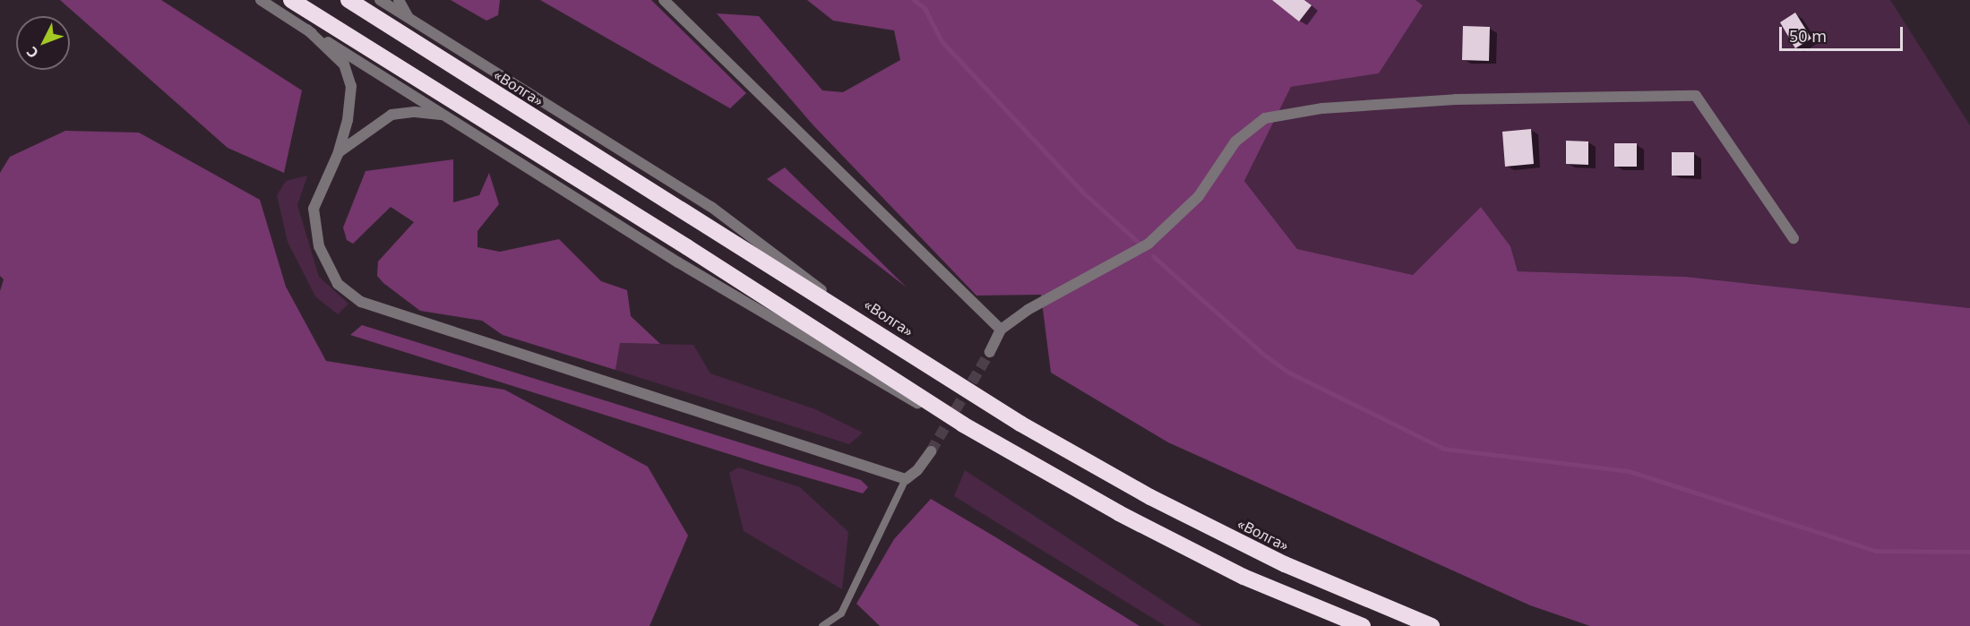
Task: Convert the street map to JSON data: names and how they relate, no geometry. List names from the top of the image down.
{
  "streets": {
    "highway": ["«Волга»"]
  },
  "scale_bar": "50 m",
  "north": "bottom left"
}
